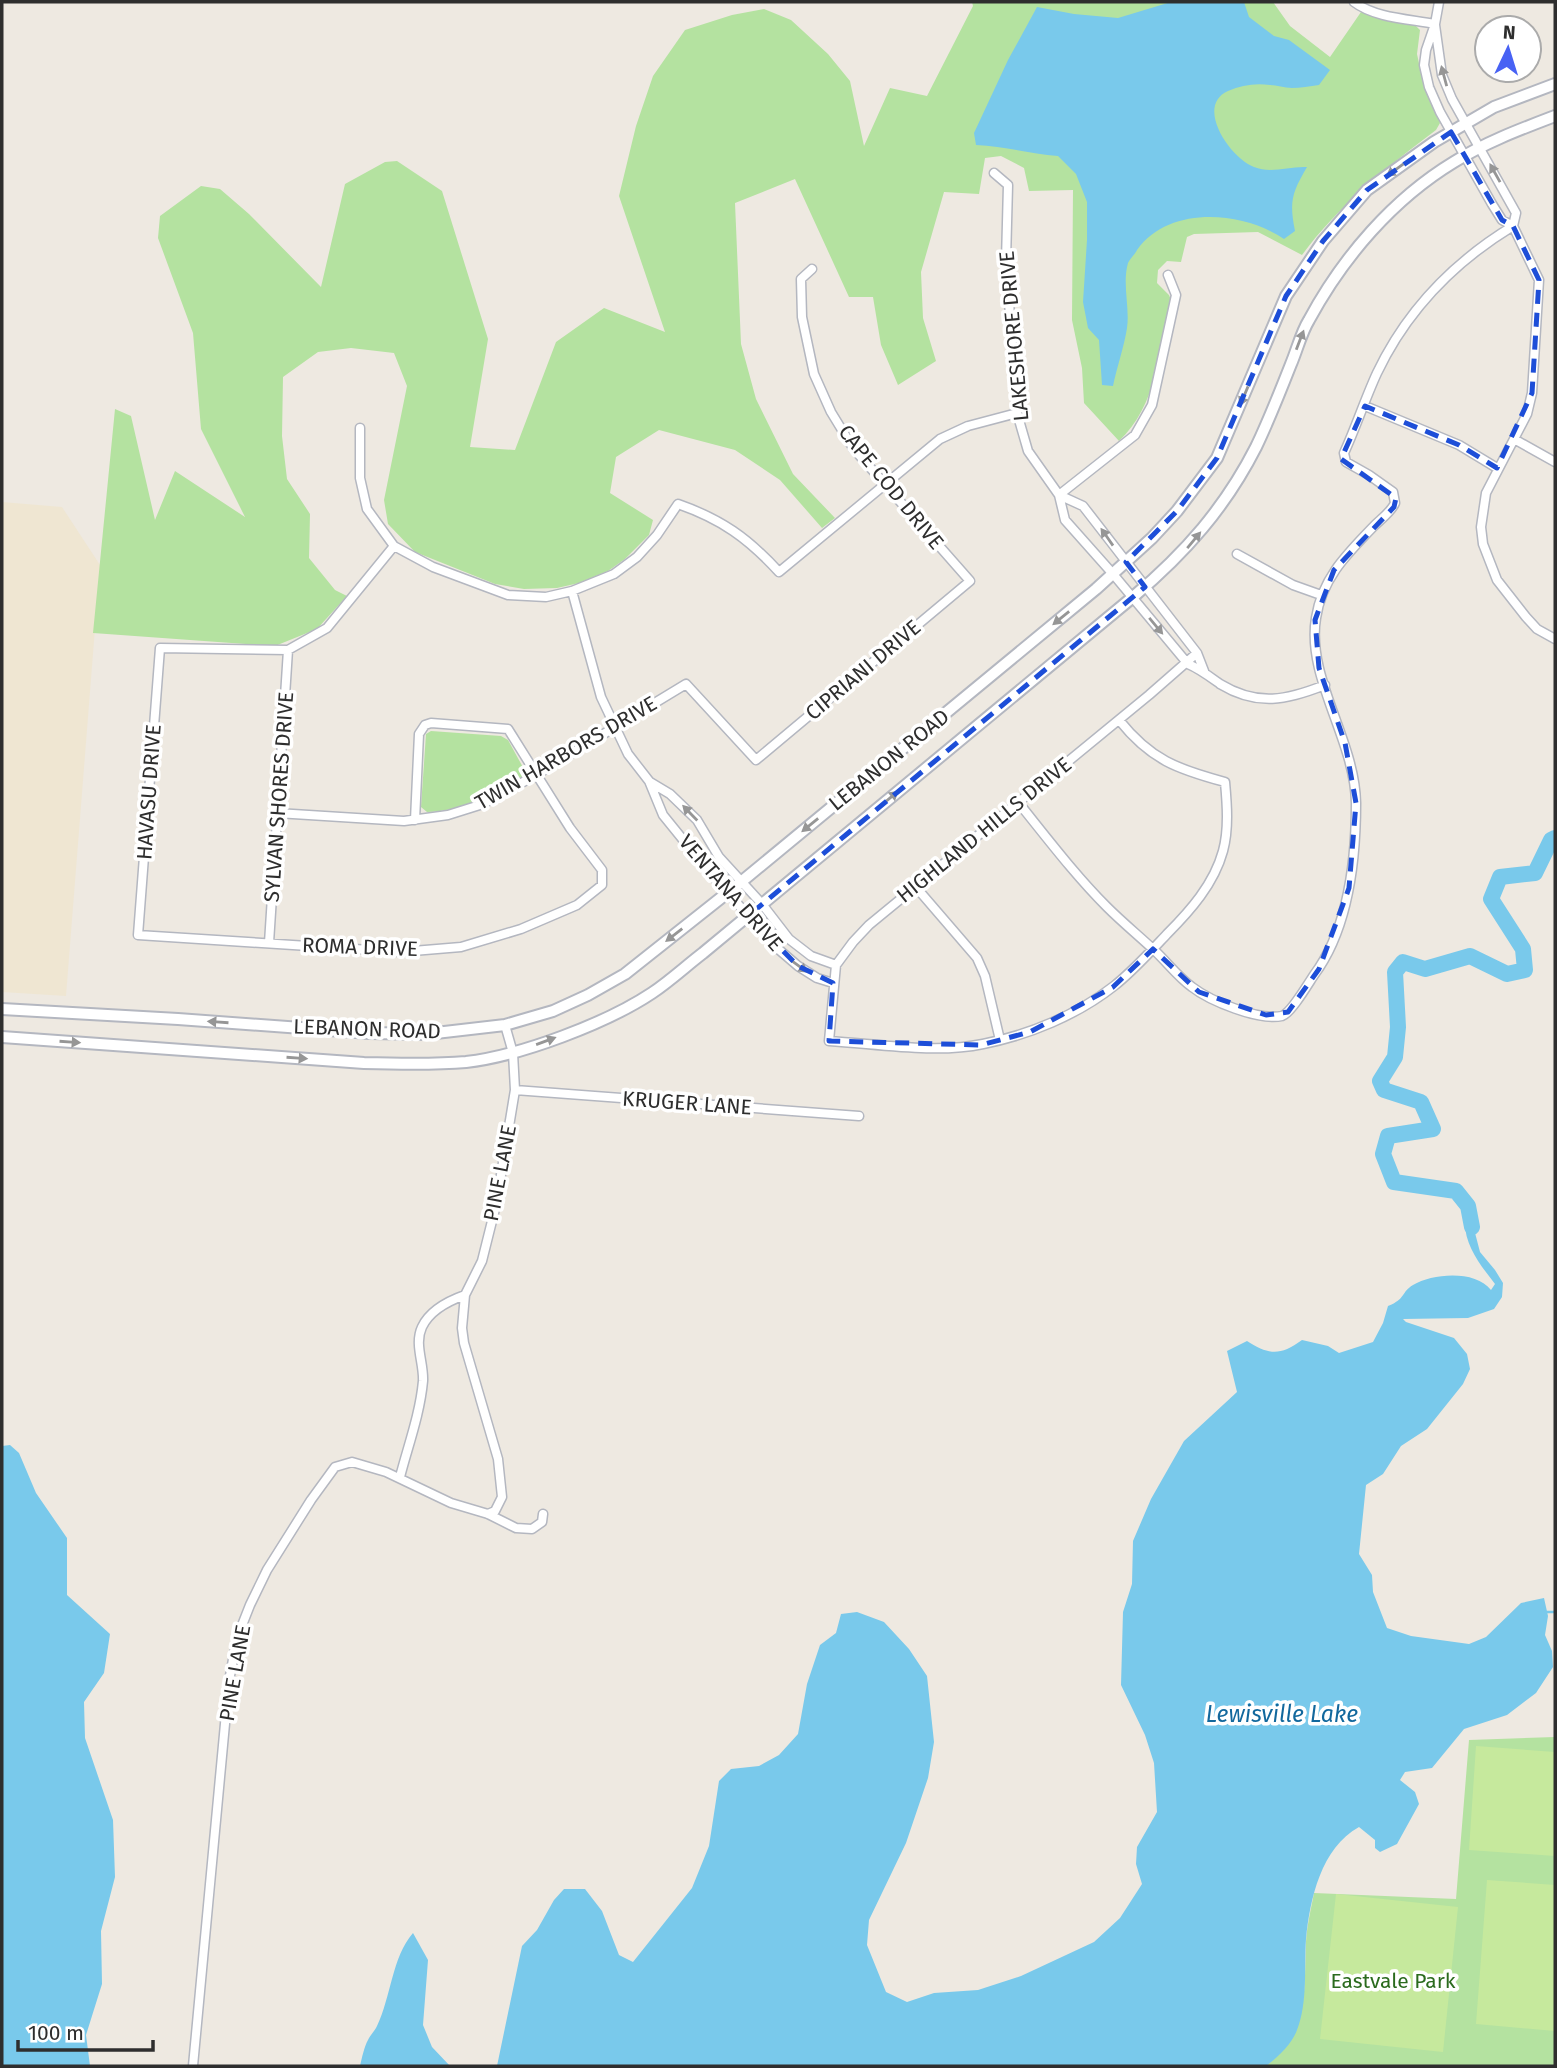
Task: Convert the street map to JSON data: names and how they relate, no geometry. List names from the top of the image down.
{
  "streets": {
    "main road": ["LEBANON ROAD"],
    "street": [
      "LAKESHORE DRIVE",
      "CAPE COD DRIVE",
      "CIPRIANI DRIVE",
      "TWIN HARBORS DRIVE",
      "HAVASU DRIVE",
      "SYLVAN SHORES DRIVE",
      "HIGHLAND HILLS DRIVE",
      "VENTANA DRIVE",
      "ROMA DRIVE",
      "KRUGER LANE",
      "PINE LANE"
    ]
  },
  "crossings": [
    ["LAKESHORE DRIVE", "LEBANON ROAD"],
    ["LAKESHORE DRIVE", "HIGHLAND HILLS DRIVE"],
    ["CAPE COD DRIVE", "CIPRIANI DRIVE"],
    ["CIPRIANI DRIVE", "TWIN HARBORS DRIVE"],
    ["TWIN HARBORS DRIVE", "SYLVAN SHORES DRIVE"],
    ["TWIN HARBORS DRIVE", "VENTANA DRIVE"],
    ["TWIN HARBORS DRIVE", "ROMA DRIVE"],
    ["LEBANON ROAD", "VENTANA DRIVE"],
    ["LEBANON ROAD", "PINE LANE"],
    ["HAVASU DRIVE", "SYLVAN SHORES DRIVE"],
    ["HAVASU DRIVE", "ROMA DRIVE"],
    ["SYLVAN SHORES DRIVE", "ROMA DRIVE"],
    ["HIGHLAND HILLS DRIVE", "VENTANA DRIVE"],
    ["KRUGER LANE", "PINE LANE"]
  ],
  "water": ["Lewisville Lake"],
  "parks": ["Eastvale Park"],
  "scale_bar": "100 m",
  "north": "top"
}
